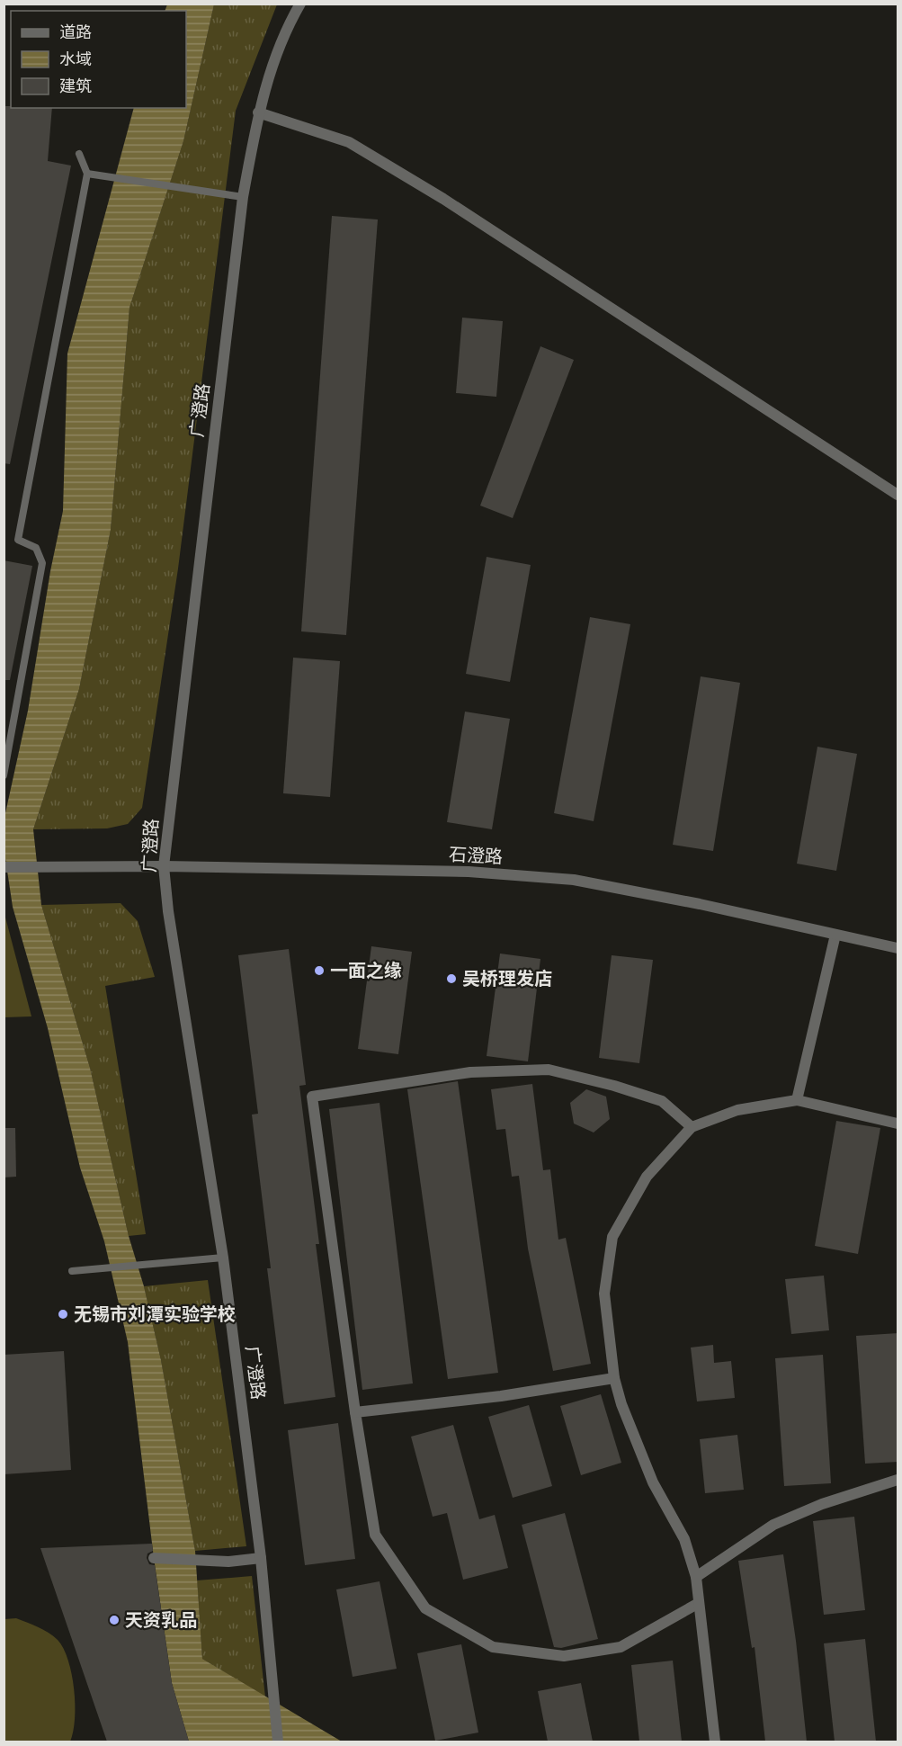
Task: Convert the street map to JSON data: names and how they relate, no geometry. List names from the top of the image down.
{
  "streets": {
    "street": ["广澄路", "石澄路"]
  },
  "crossings": [
    ["广澄路", "石澄路"]
  ],
  "places": [
    "一面之缘",
    "吴桥理发店",
    "无锡市刘潭实验学校",
    "天资乳品"
  ],
  "legend": ["道路", "水域", "建筑"]
}
